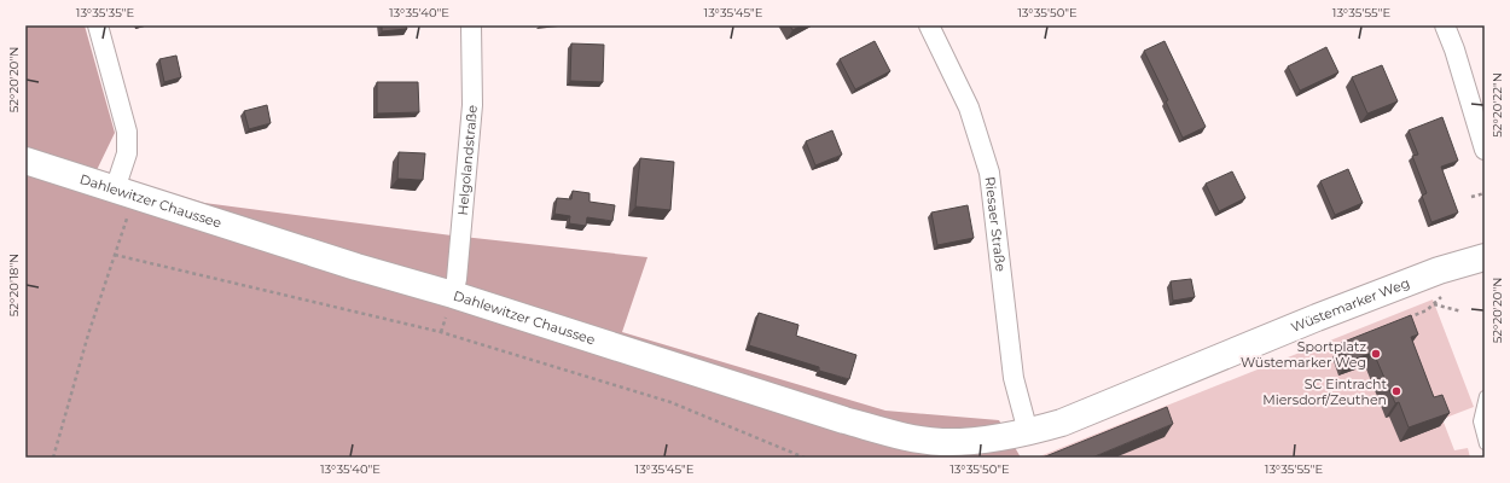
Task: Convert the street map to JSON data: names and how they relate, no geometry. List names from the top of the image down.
{
  "streets": {
    "main road": ["Dahlewitzer Chaussee", "Wüstemarker Weg"],
    "street": ["Helgolandstraße", "Riesaer Straße"]
  },
  "crossings": [
    ["Helgolandstraße", "Dahlewitzer Chaussee"],
    ["Dahlewitzer Chaussee", "Riesaer Straße"],
    ["Dahlewitzer Chaussee", "Wüstemarker Weg"],
    ["Riesaer Straße", "Wüstemarker Weg"]
  ],
  "places": ["Sportplatz Wüstemarker Weg", "SC Eintracht Miersdorf/Zeuthen"],
  "coordinates": [
    "13°35'35\"E",
    "13°35'40\"E",
    "13°35'45\"E",
    "13°35'50\"E",
    "13°35'55\"E",
    "52°20'20\"N",
    "52°20'22\"N",
    "52°20'18\"N"
  ]
}
